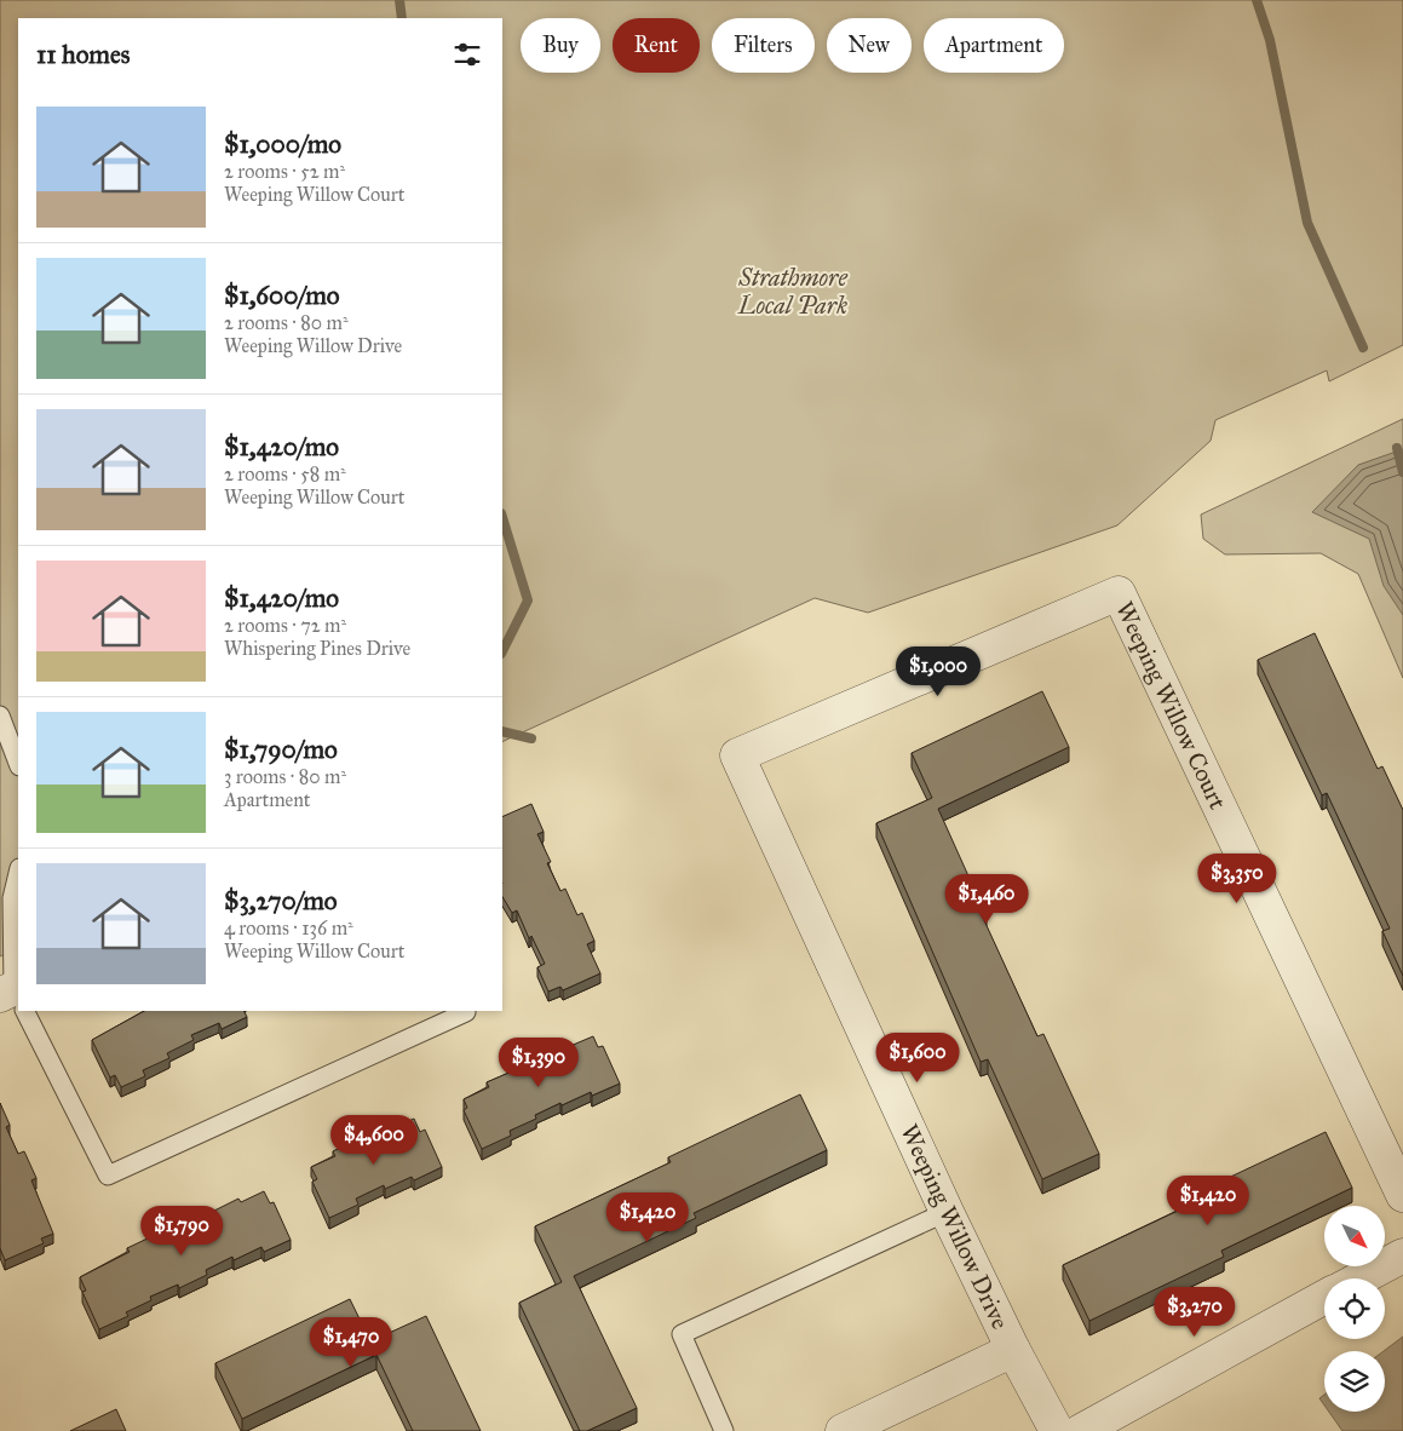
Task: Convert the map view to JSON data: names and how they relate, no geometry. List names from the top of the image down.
{
  "streets": {
    "street": ["Weeping Willow Court", "Weeping Willow Drive"]
  },
  "crossings": [
    ["Weeping Willow Court", "Weeping Willow Drive"]
  ],
  "parks": ["Strathmore Local Park"],
  "north": "bottom right",
  "page": {
    "chip": [
      "Buy",
      "Rent",
      "Filters",
      "New",
      "Apartment"
    ],
    "heading": "11 homes",
    "list": [
      {
        "name": "$1,000/mo",
        "note": "2 rooms · 52 m² · Weeping Willow Court"
      },
      {
        "name": "$1,600/mo",
        "note": "2 rooms · 80 m² · Weeping Willow Drive"
      },
      {
        "name": "$1,420/mo",
        "note": "2 rooms · 58 m² · Weeping Willow Court"
      },
      {
        "name": "$1,420/mo",
        "note": "2 rooms · 72 m² · Whispering Pines Drive"
      },
      {
        "name": "$1,790/mo",
        "note": "3 rooms · 80 m² · Apartment"
      },
      {
        "name": "$3,270/mo",
        "note": "4 rooms · 136 m² · Weeping Willow Court"
      }
    ],
    "price": [
      "$1,000",
      "$3,350",
      "$1,460",
      "$1,600",
      "$1,390",
      "$4,600",
      "$1,420",
      "$1,420",
      "$1,790",
      "$3,270",
      "$1,470"
    ]
  }
}
